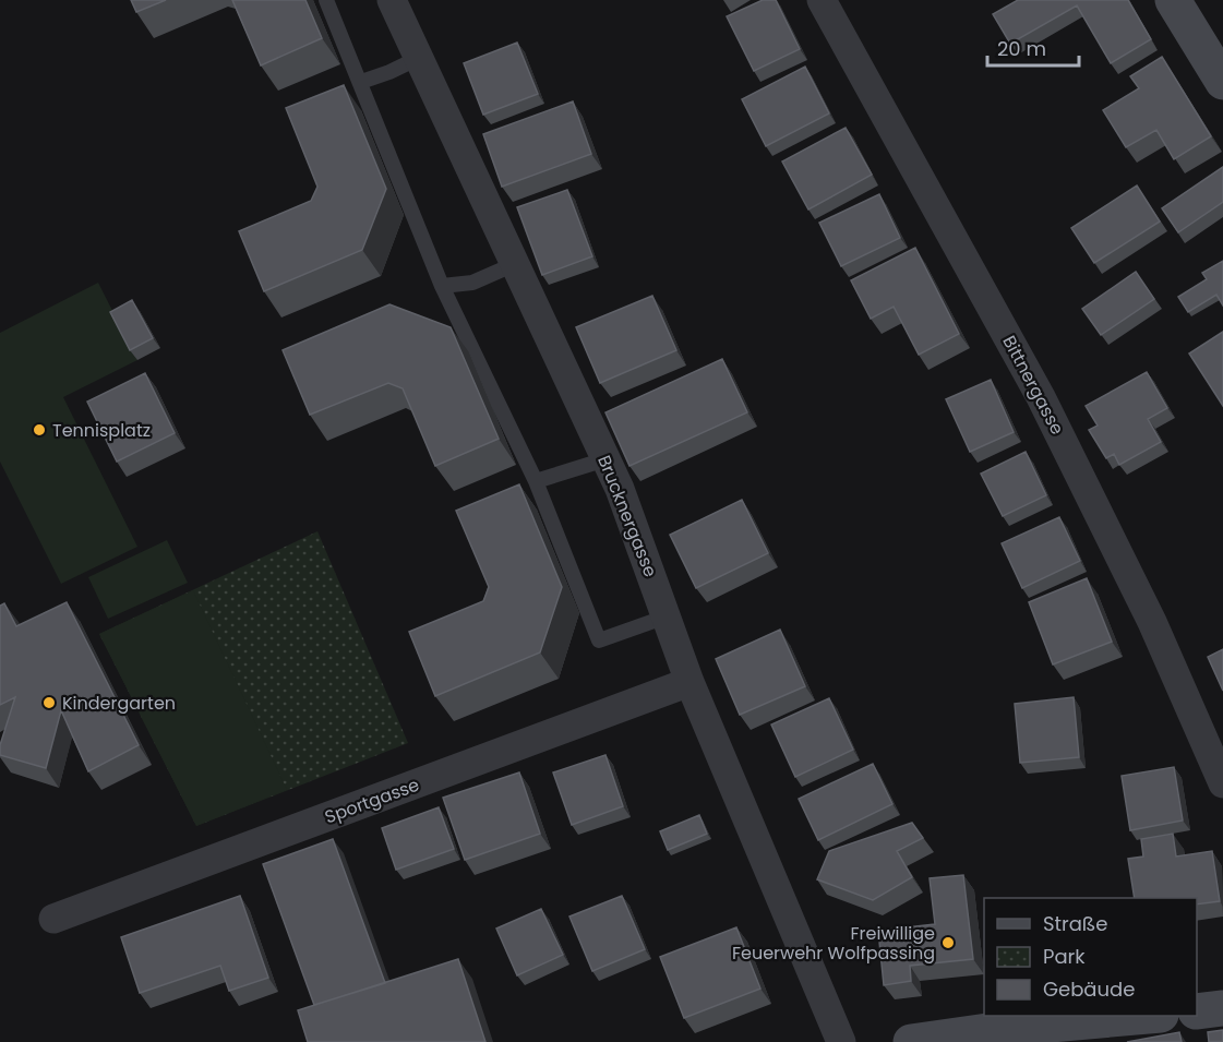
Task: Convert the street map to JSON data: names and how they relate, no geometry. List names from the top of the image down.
{
  "streets": {
    "street": ["Bittnergasse", "Brucknergasse", "Sportgasse"]
  },
  "crossings": [
    ["Brucknergasse", "Sportgasse"]
  ],
  "places": ["Tennisplatz", "Kindergarten", "Freiwillige Feuerwehr Wolfpassing"],
  "legend": ["Straße", "Park", "Gebäude"],
  "scale_bar": "20 m"
}
